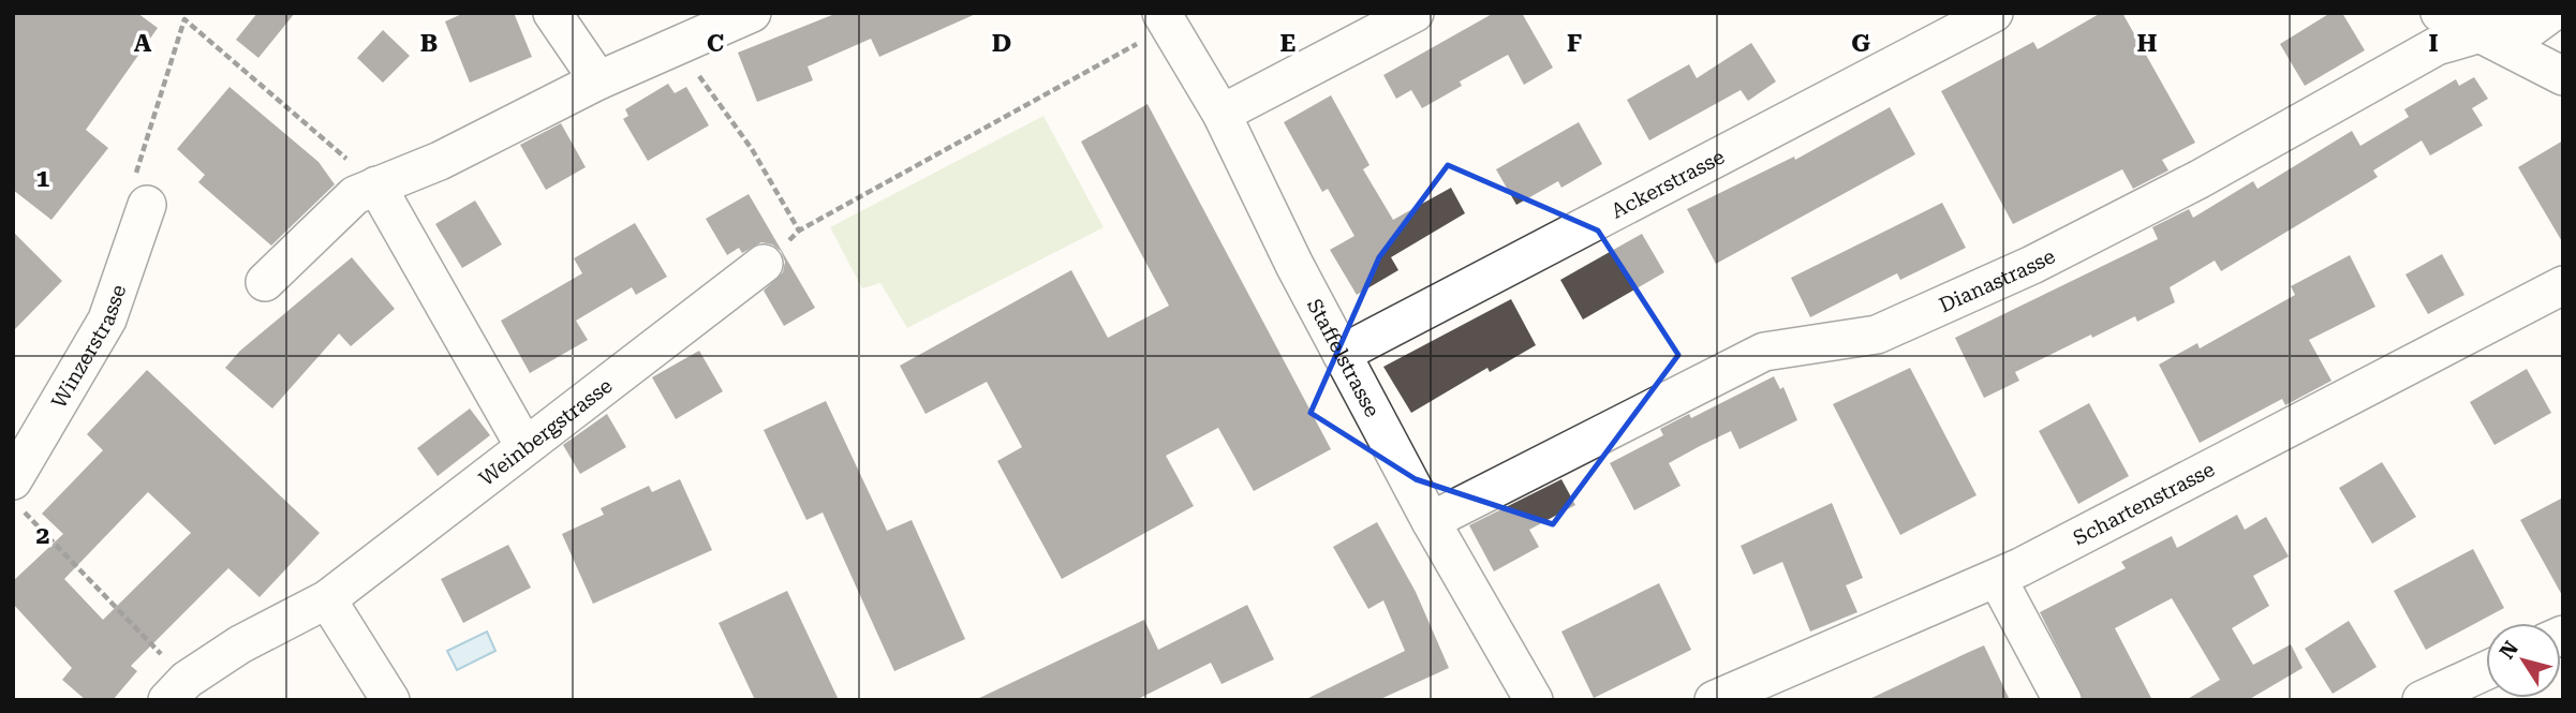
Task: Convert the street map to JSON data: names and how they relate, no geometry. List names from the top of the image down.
{
  "streets": {
    "street": [
      "Ackerstrasse",
      "Dianastrasse",
      "Winzerstrasse",
      "Staffelstrasse",
      "Weinbergstrasse",
      "Schartenstrasse"
    ]
  },
  "crossings": [
    ["Ackerstrasse", "Staffelstrasse"],
    ["Dianastrasse", "Staffelstrasse"]
  ],
  "north": "top left",
  "grid": {
    "columns": [
      "A",
      "B",
      "C",
      "D",
      "E",
      "F",
      "G",
      "H",
      "I"
    ],
    "rows": ["1", "2"]
  }
}
